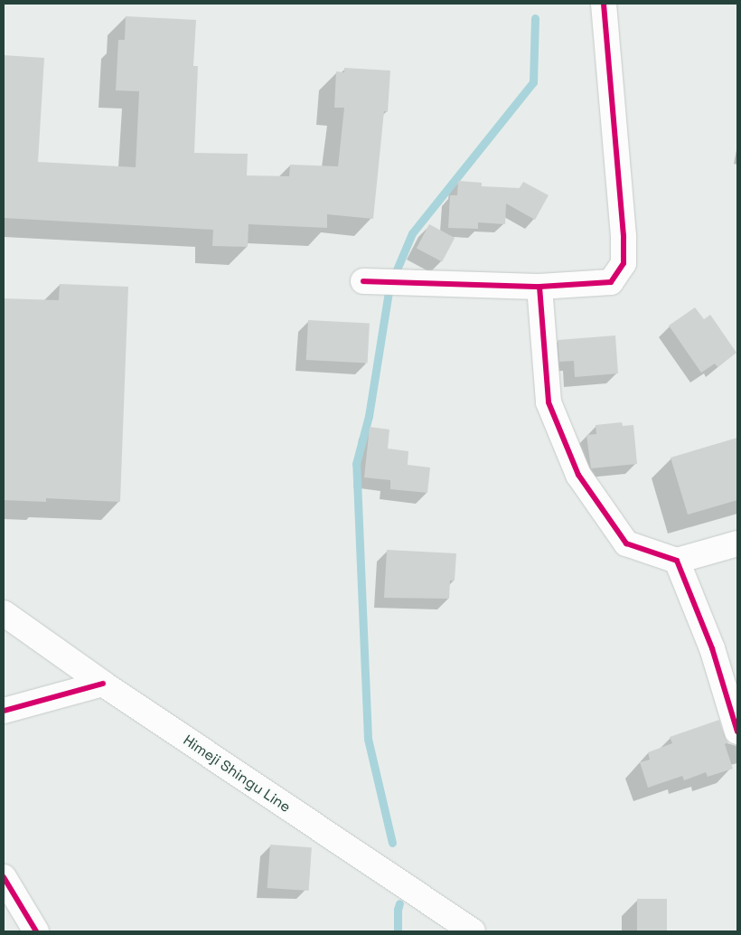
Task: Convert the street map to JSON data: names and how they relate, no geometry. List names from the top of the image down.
{
  "streets": {
    "street": ["Himeji Shingu Line"]
  }
}
